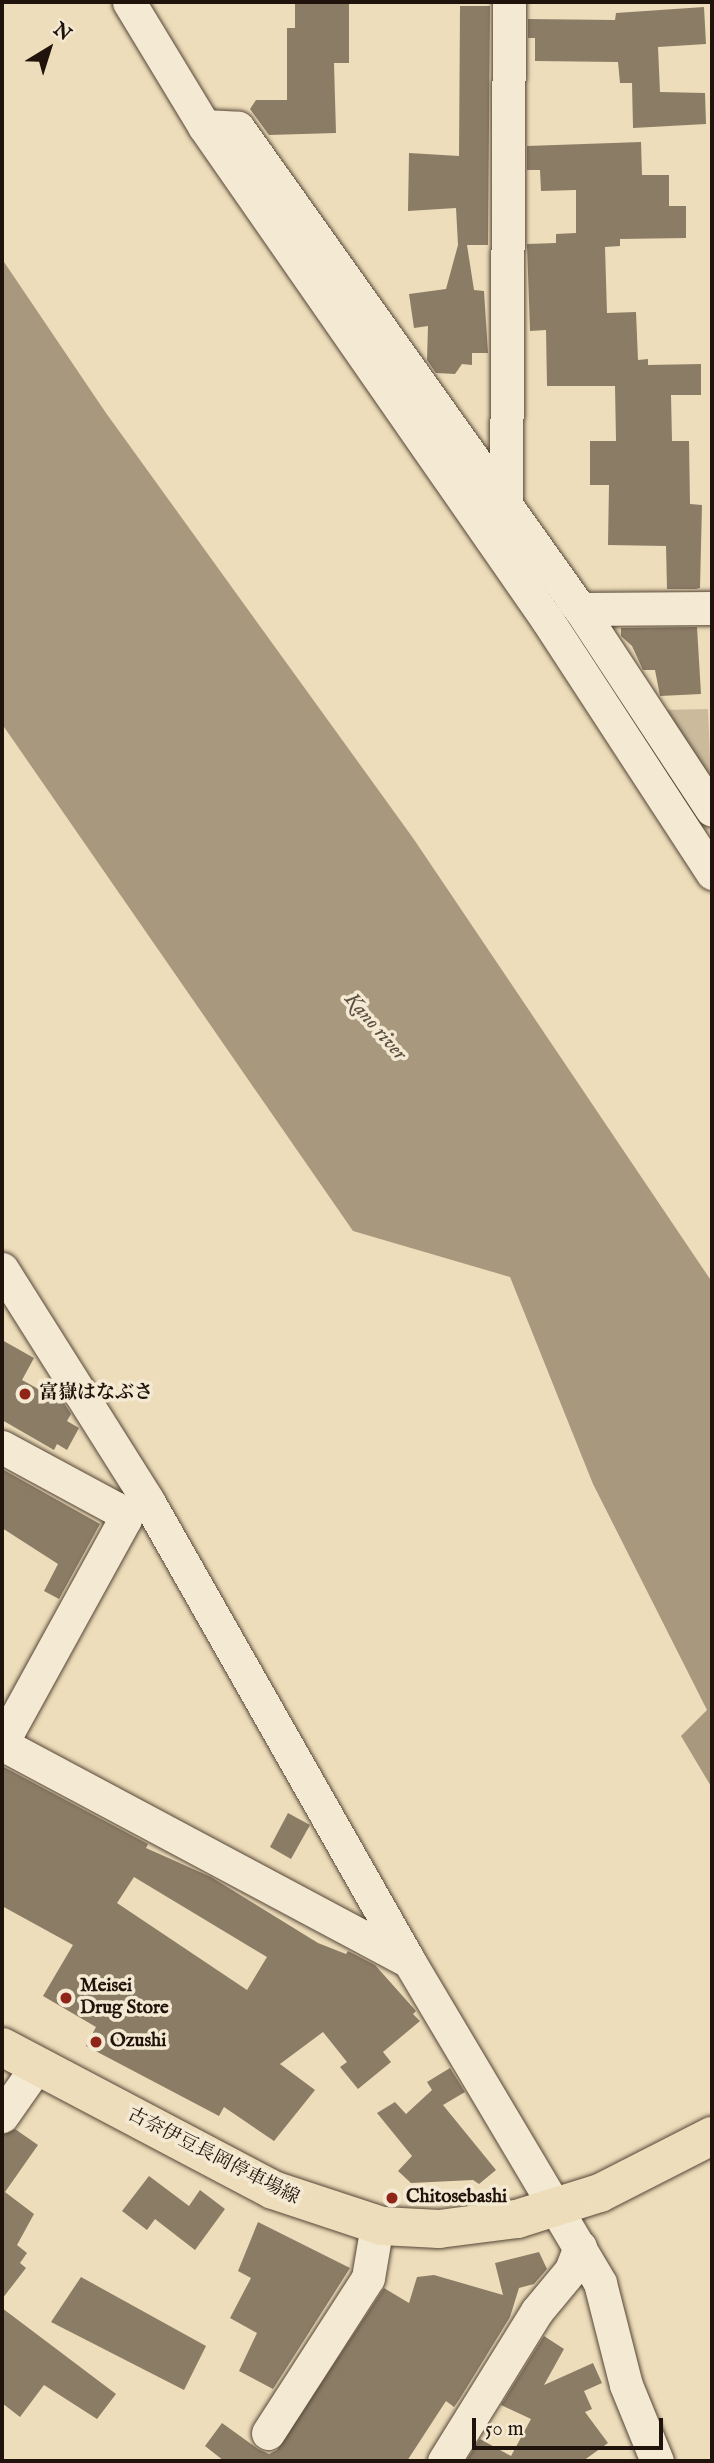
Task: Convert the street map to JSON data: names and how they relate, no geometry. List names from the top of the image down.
{
  "streets": {
    "main road": ["古奈伊豆長岡停車場線"]
  },
  "water": ["Kano river"],
  "places": [
    "富嶽はなぶさ",
    "Meisei Drug Store",
    "Ozushi",
    "Chitosebashi"
  ],
  "scale_bar": "50 m",
  "north": "top right"
}
